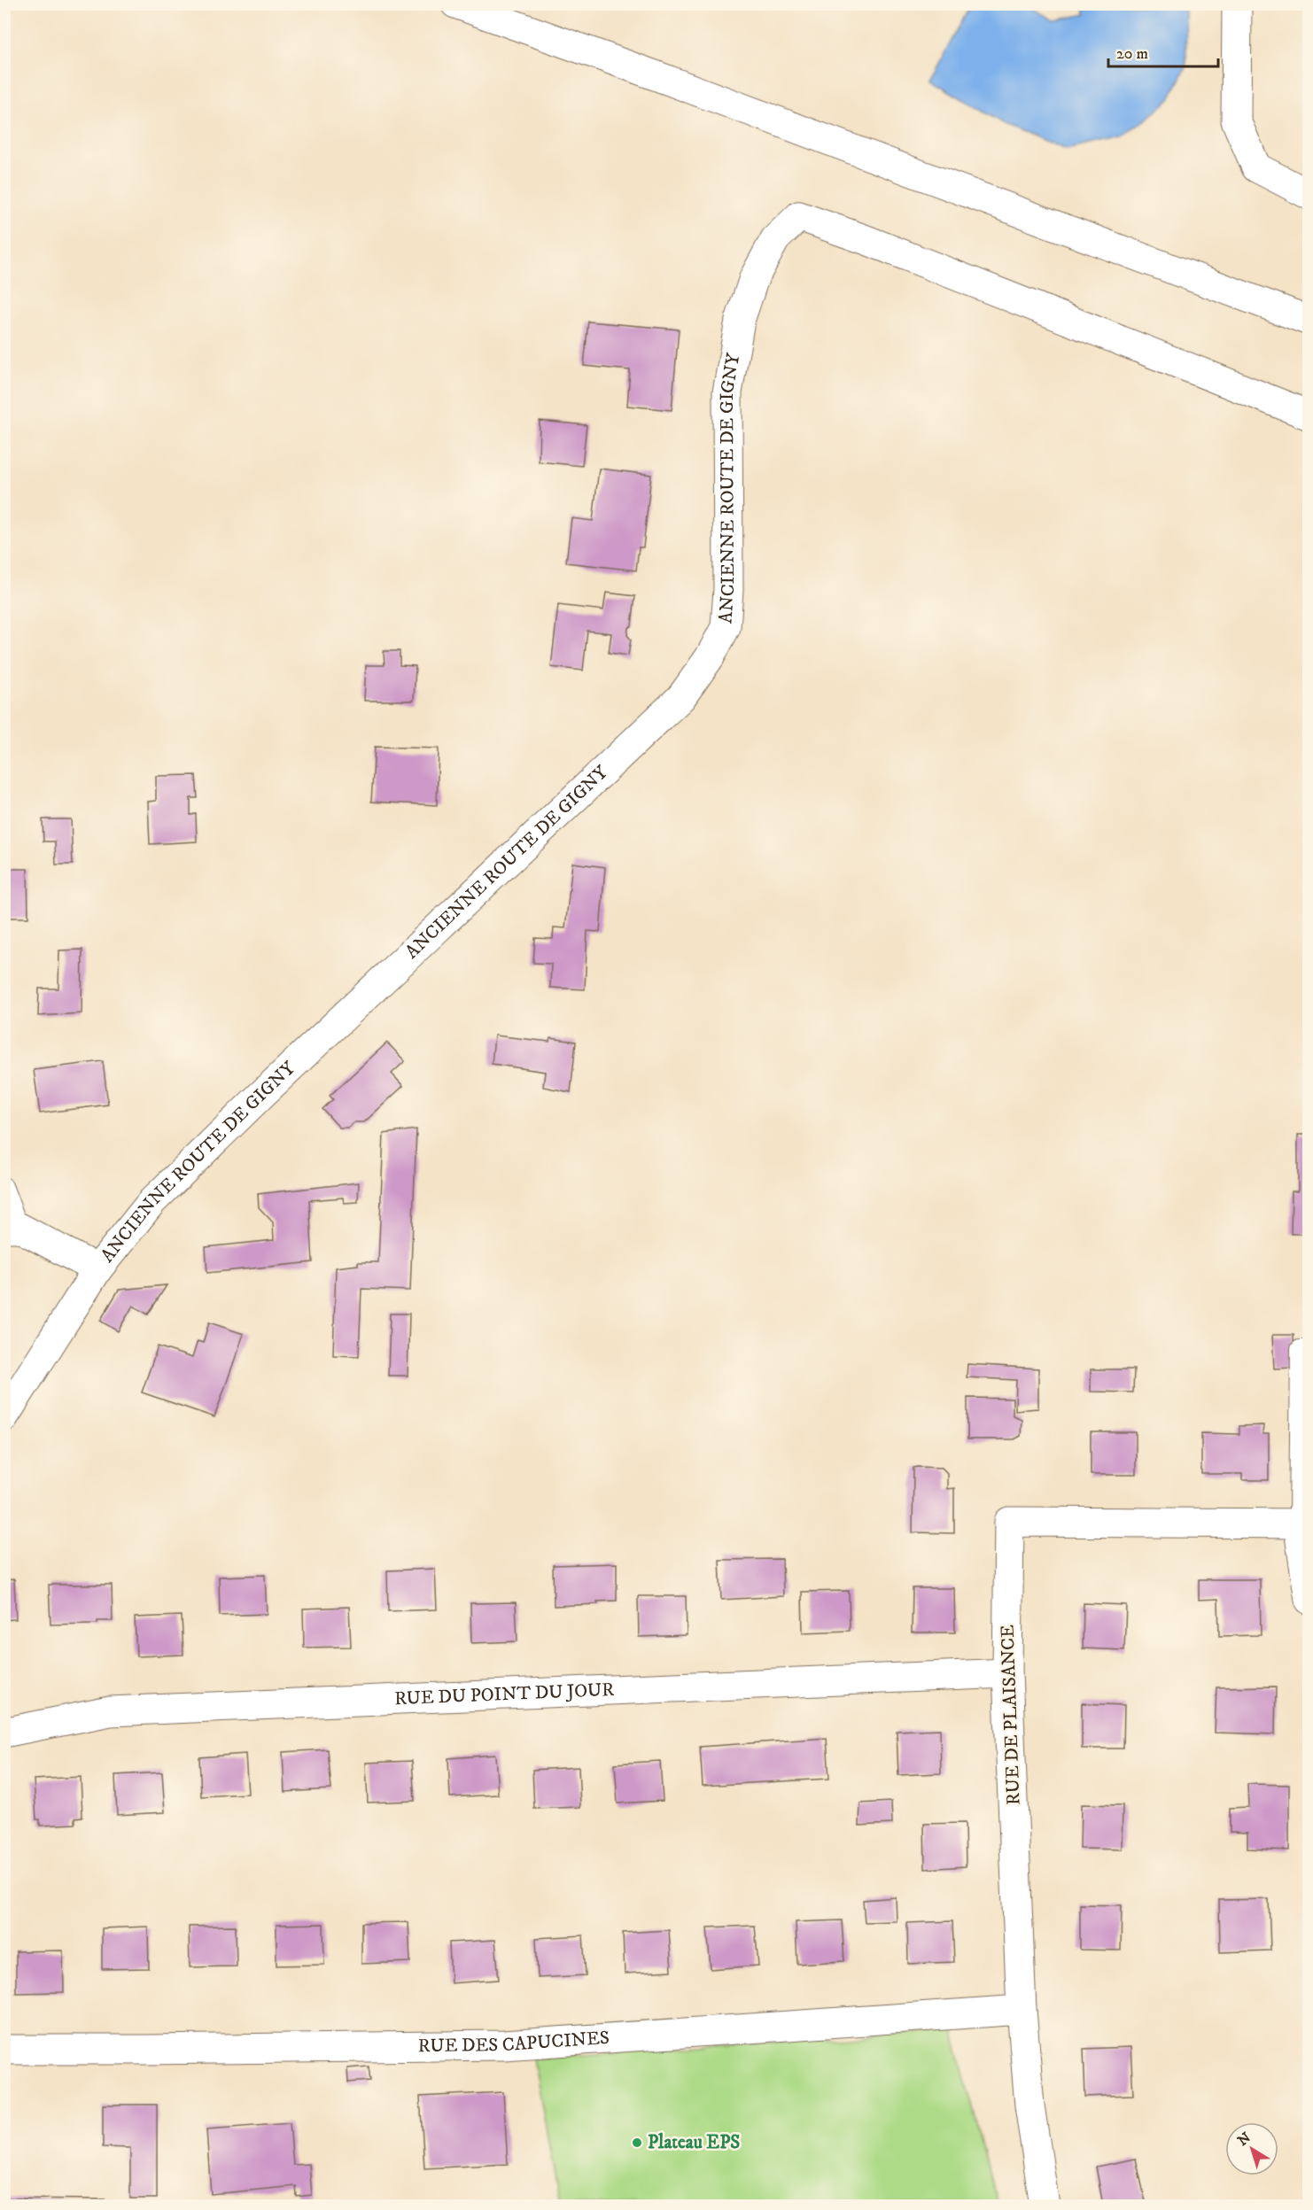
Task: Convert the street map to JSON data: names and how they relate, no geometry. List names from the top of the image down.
{
  "streets": {
    "street": [
      "ANCIENNE ROUTE DE GIGNY",
      "RUE DU POINT DU JOUR",
      "RUE DE PLAISANCE",
      "RUE DES CAPUCINES"
    ]
  },
  "crossings": [
    ["RUE DU POINT DU JOUR", "RUE DE PLAISANCE"],
    ["RUE DE PLAISANCE", "RUE DES CAPUCINES"]
  ],
  "places": ["Plateau EPS"],
  "scale_bar": "20 m",
  "north": "top left"
}
